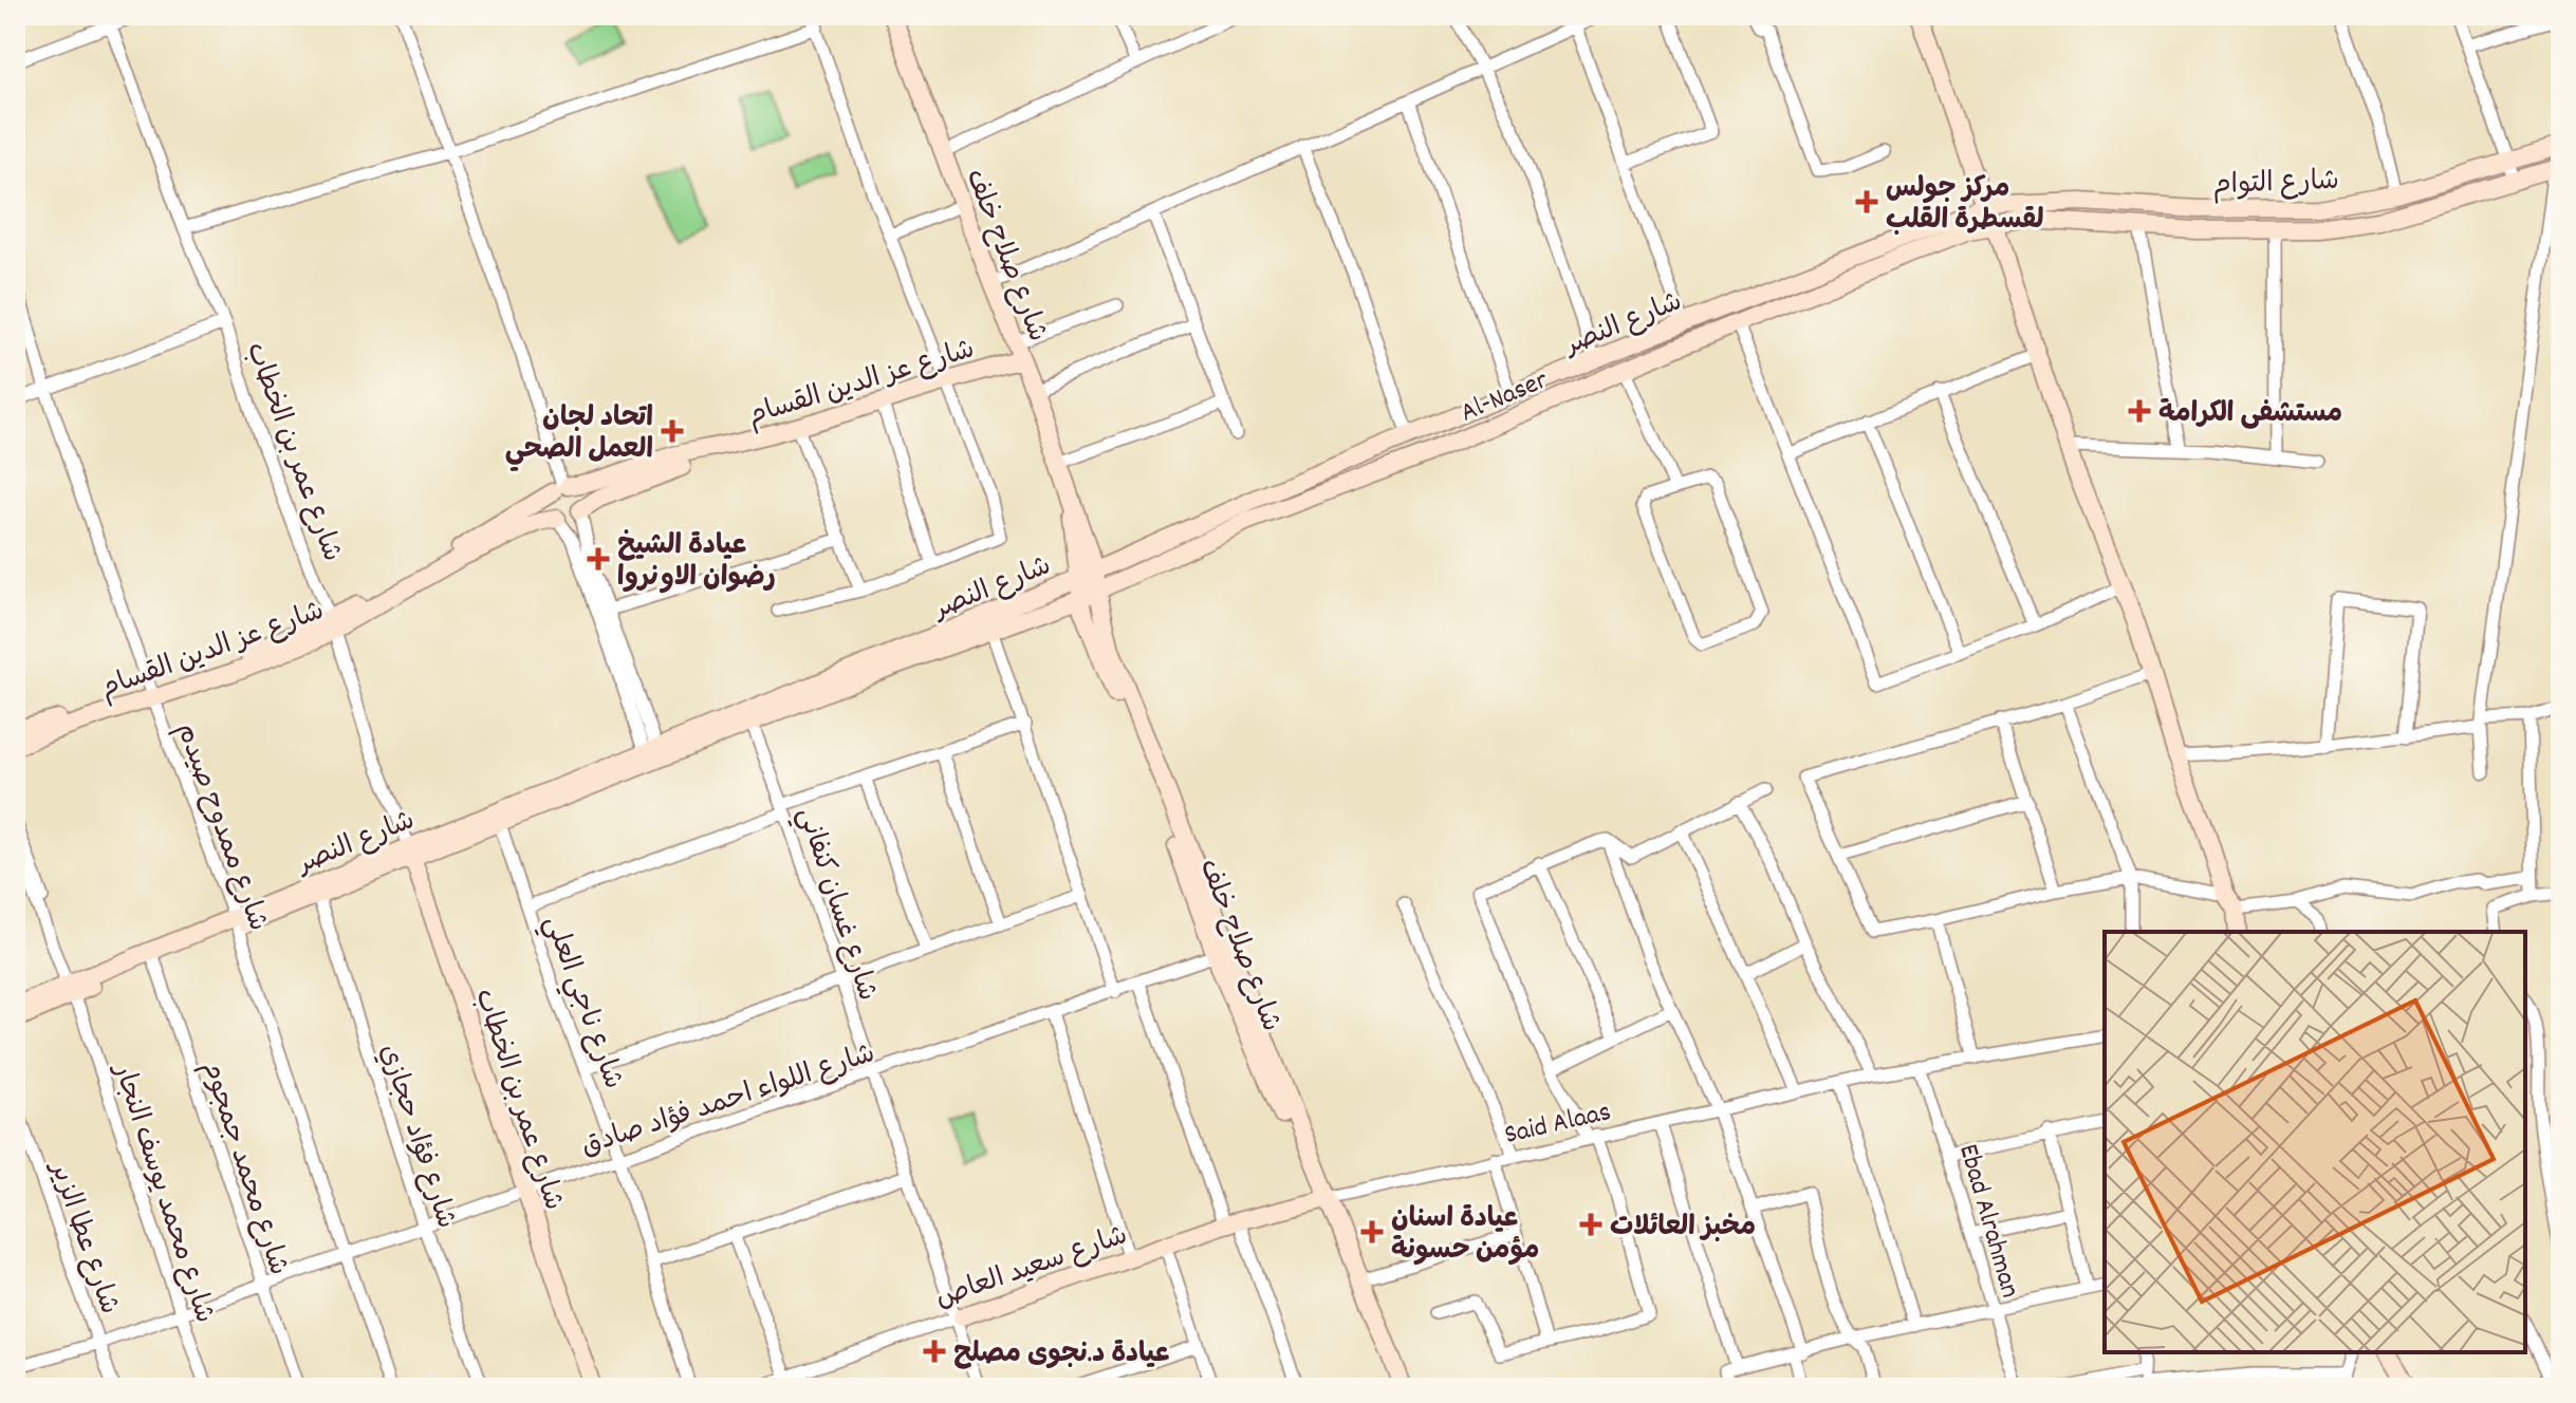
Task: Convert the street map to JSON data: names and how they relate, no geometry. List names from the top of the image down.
{
  "streets": {
    "main road": [
      "شارع التوام",
      "شارع صلاح خلف",
      "شارع النصر",
      "شارع عز الدين القسام",
      "Al-Naser",
      "شارع عمر بن الخطاب",
      "شارع سعيد العاص"
    ],
    "street": [
      "شارع ممدوح صيدم",
      "شارع غسان كنفاني",
      "شارع ناجي العلي",
      "شارع اللواء احمد فؤاد صادق",
      "Said Alaas",
      "شارع فؤاد حجازي",
      "شارع محمد جمجوم",
      "شارع محمد يوسف النجار",
      "Ebad Alrahman",
      "شارع عطا الزير"
    ]
  },
  "crossings": [
    ["شارع التوام", "شارع النصر"],
    ["شارع التوام", "Al-Naser"],
    ["شارع صلاح خلف", "شارع النصر"],
    ["شارع صلاح خلف", "شارع عز الدين القسام"],
    ["شارع صلاح خلف", "Al-Naser"],
    ["شارع صلاح خلف", "شارع اللواء احمد فؤاد صادق"],
    ["شارع صلاح خلف", "Said Alaas"],
    ["شارع صلاح خلف", "شارع سعيد العاص"],
    ["شارع النصر", "Al-Naser"],
    ["شارع النصر", "شارع عمر بن الخطاب"],
    ["شارع النصر", "شارع ممدوح صيدم"],
    ["شارع النصر", "شارع غسان كنفاني"],
    ["شارع النصر", "شارع ناجي العلي"],
    ["شارع النصر", "شارع فؤاد حجازي"],
    ["شارع النصر", "شارع محمد جمجوم"],
    ["شارع النصر", "شارع محمد يوسف النجار"],
    ["شارع عز الدين القسام", "شارع عمر بن الخطاب"],
    ["شارع عز الدين القسام", "شارع ممدوح صيدم"],
    ["شارع عمر بن الخطاب", "شارع اللواء احمد فؤاد صادق"],
    ["شارع ممدوح صيدم", "شارع اللواء احمد فؤاد صادق"],
    ["شارع غسان كنفاني", "شارع اللواء احمد فؤاد صادق"],
    ["شارع غسان كنفاني", "شارع سعيد العاص"],
    ["شارع ناجي العلي", "شارع اللواء احمد فؤاد صادق"],
    ["شارع اللواء احمد فؤاد صادق", "شارع فؤاد حجازي"],
    ["شارع اللواء احمد فؤاد صادق", "شارع محمد جمجوم"],
    ["شارع اللواء احمد فؤاد صادق", "شارع محمد يوسف النجار"],
    ["شارع اللواء احمد فؤاد صادق", "شارع عطا الزير"],
    ["Said Alaas", "Ebad Alrahman"],
    ["Said Alaas", "شارع سعيد العاص"]
  ],
  "places": {
    "health": [
      "مركز جولس لقسطرة القلب",
      "مستشفى الكرامة",
      "اتحاد لجان العمل الصحي",
      "عيادة الشيخ رضوان الاونروا",
      "مخبز العائلات",
      "عيادة اسنان مؤمن حسونة",
      "عيادة د.نجوى مصلح"
    ]
  }
}
